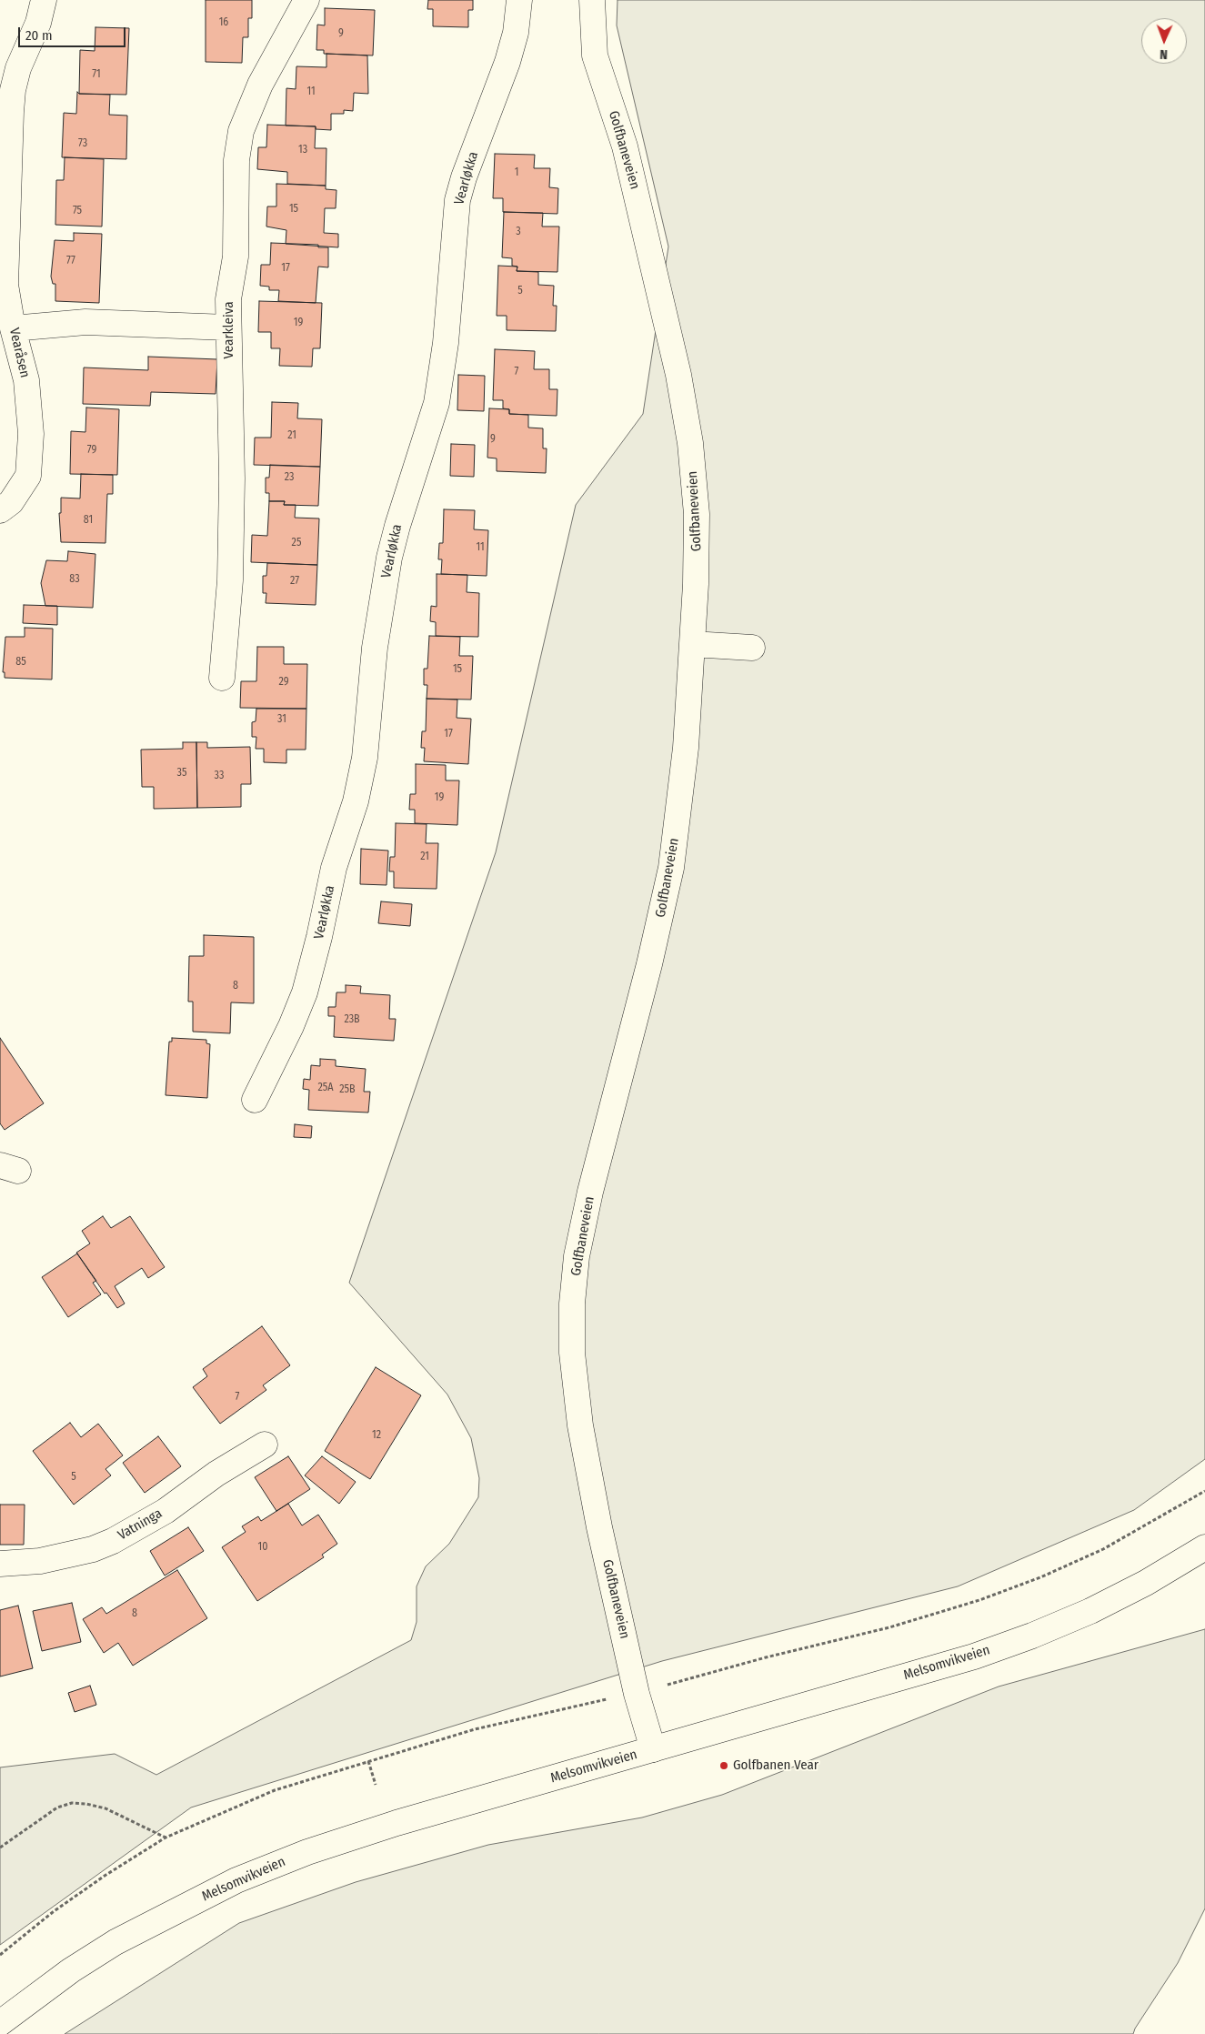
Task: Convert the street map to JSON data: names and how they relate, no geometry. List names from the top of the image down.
{
  "streets": {
    "street": [
      "Golfbaneveien",
      "Vearløkka",
      "Vearkleiva",
      "Vearåsen",
      "Vatninga",
      "Melsomvikveien"
    ]
  },
  "crossings": [
    ["Golfbaneveien", "Melsomvikveien"]
  ],
  "places": ["Golfbanen Vear"],
  "house_numbers": [
    "16",
    "9",
    "71",
    "11",
    "73",
    "13",
    "1",
    "15",
    "75",
    "3",
    "77",
    "17",
    "5",
    "19",
    "7",
    "21",
    "9",
    "79",
    "23",
    "81",
    "25",
    "11",
    "83",
    "27",
    "85",
    "15",
    "29",
    "31",
    "17",
    "35",
    "33",
    "19",
    "21",
    "8",
    "23B",
    "25A",
    "25B",
    "7",
    "12",
    "5",
    "10",
    "8"
  ],
  "scale_bar": "20 m",
  "north": "bottom"
}
